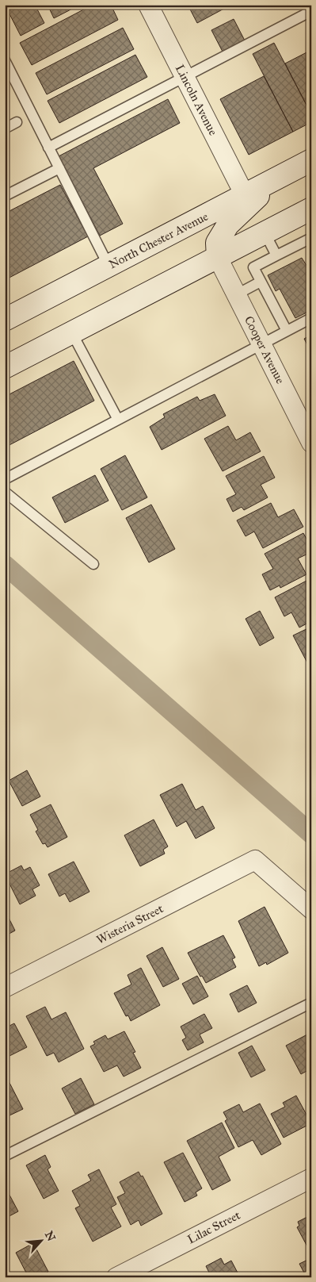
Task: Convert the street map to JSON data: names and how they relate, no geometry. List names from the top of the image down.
{
  "streets": {
    "main road": ["North Chester Avenue"],
    "street": [
      "Lincoln Avenue",
      "Cooper Avenue",
      "Wisteria Street",
      "Lilac Street"
    ]
  },
  "crossings": [
    ["Lincoln Avenue", "North Chester Avenue"]
  ],
  "north": "top right"
}
